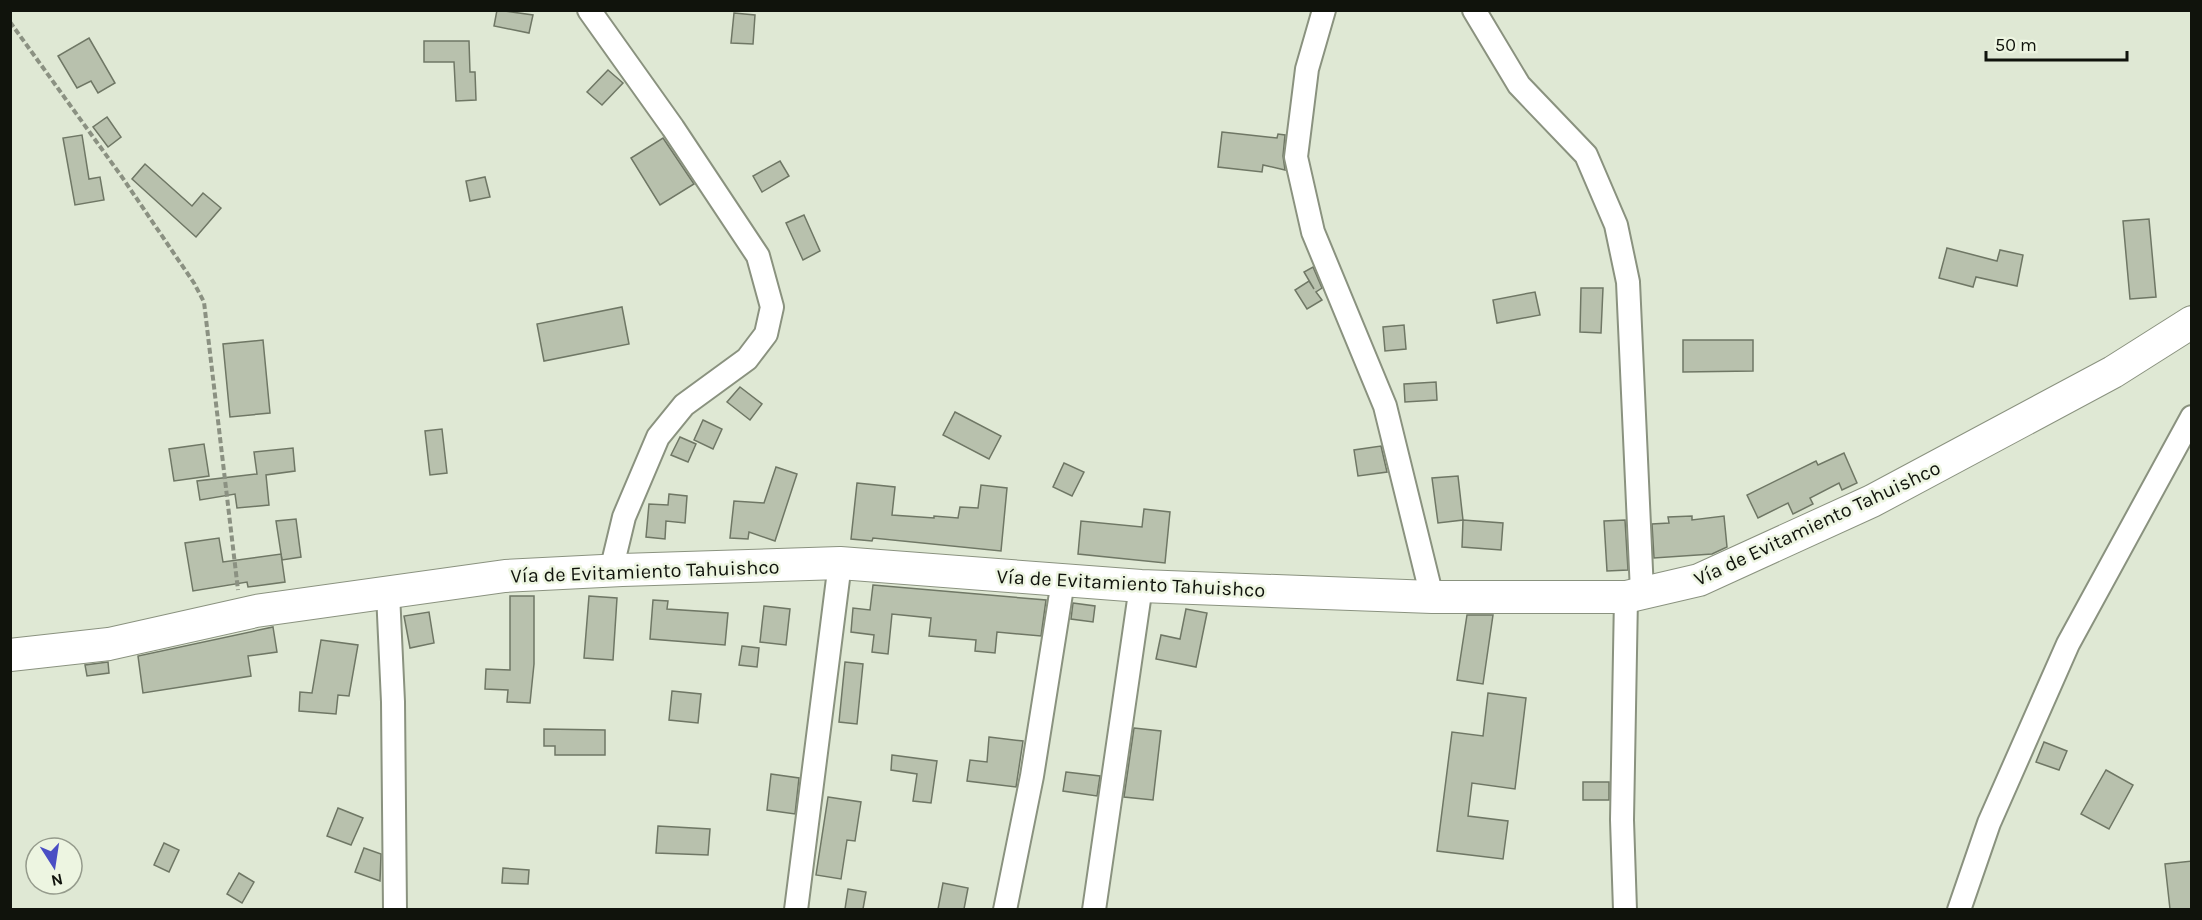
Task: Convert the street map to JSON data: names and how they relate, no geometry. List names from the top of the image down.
{
  "streets": {
    "main road": ["Vía de Evitamiento Tahuishco"]
  },
  "scale_bar": "50 m",
  "north": "bottom"
}
